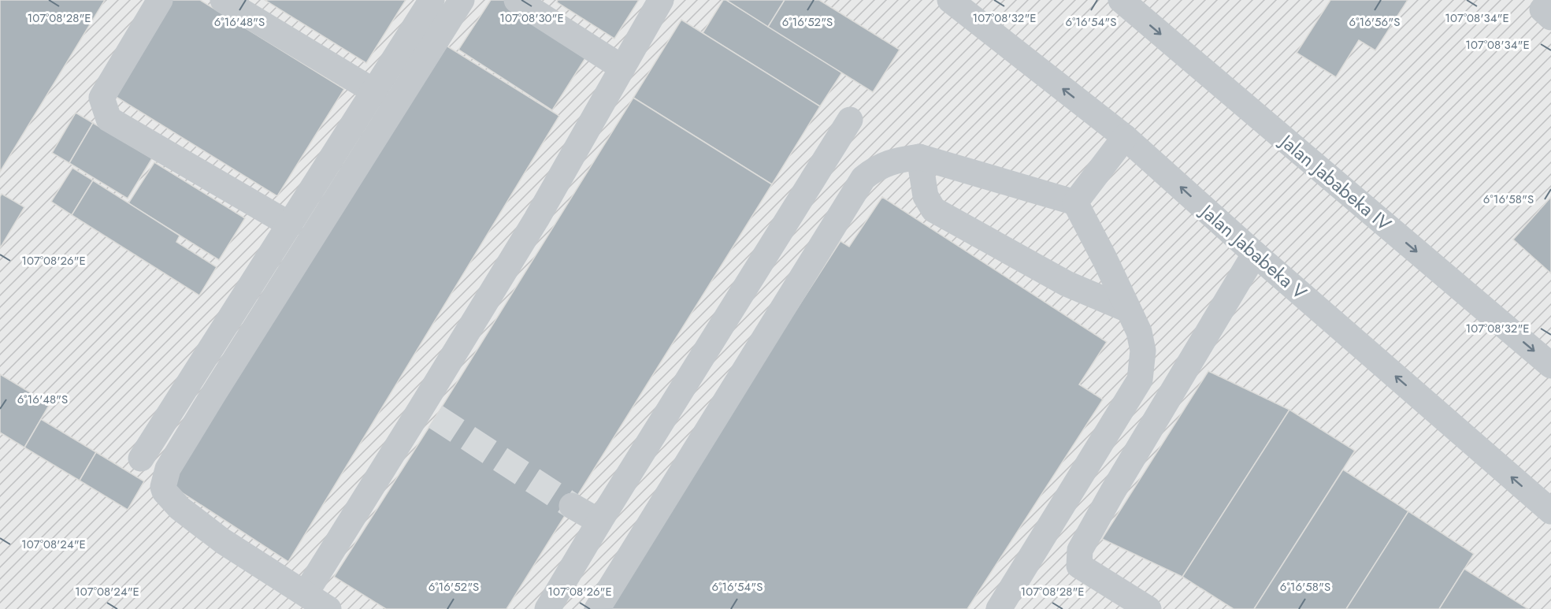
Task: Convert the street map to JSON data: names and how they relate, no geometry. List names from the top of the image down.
{
  "streets": {
    "street": ["Jalan Jababeka IV", "Jalan Jababeka V"]
  },
  "coordinates": [
    "107°08'28\"E",
    "107°08'30\"E",
    "107°08'32\"E",
    "107°08'34\"E",
    "6°16'48\"S",
    "6°16'52\"S",
    "6°16'54\"S",
    "6°16'56\"S",
    "6°16'58\"S",
    "107°08'26\"E",
    "107°08'24\"E"
  ]
}
